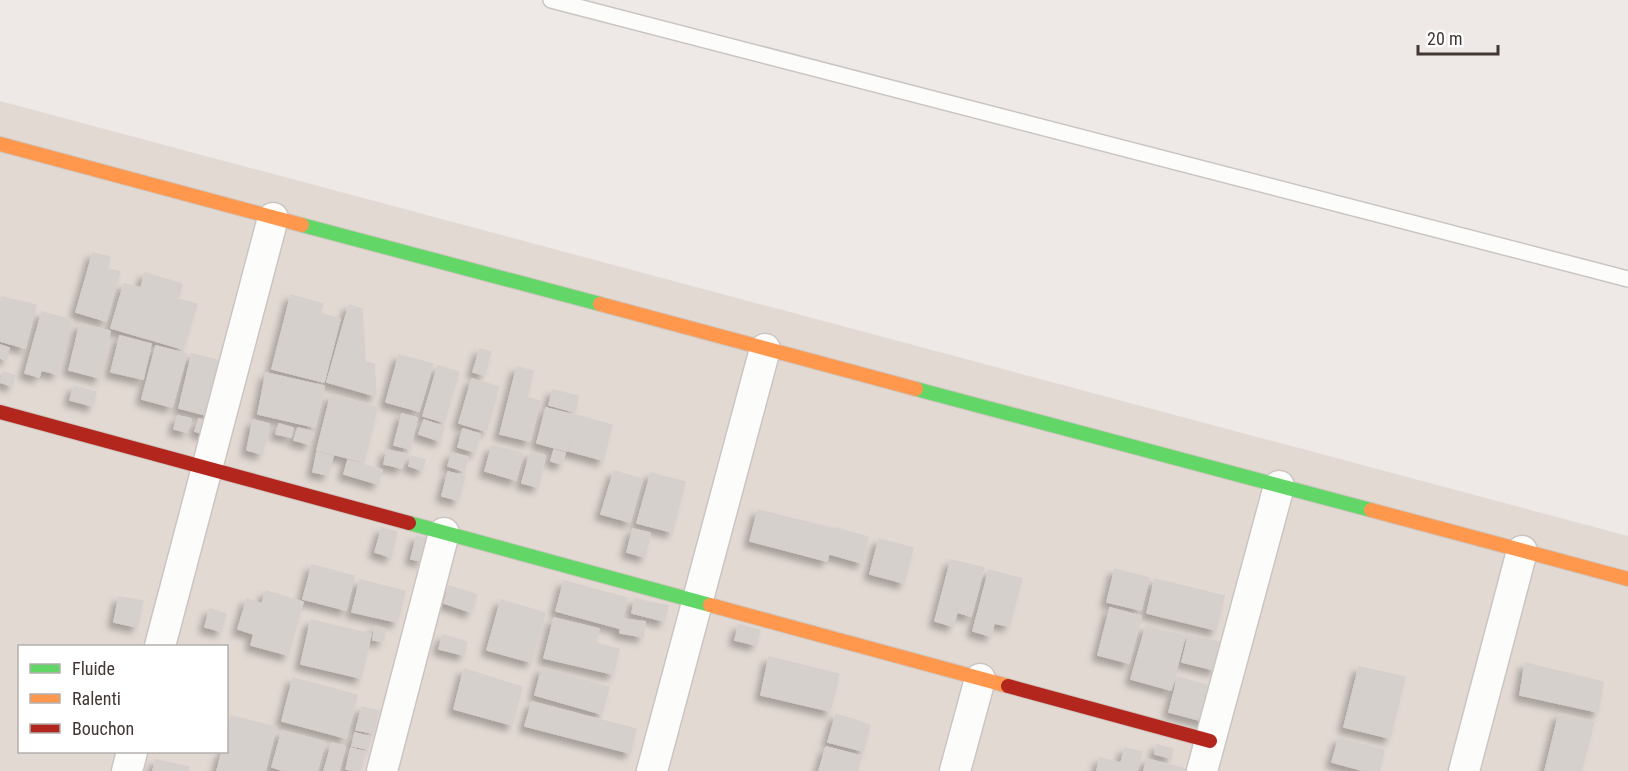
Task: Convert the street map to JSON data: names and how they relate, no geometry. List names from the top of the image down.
{
  "legend": ["Fluide", "Ralenti", "Bouchon"],
  "scale_bar": "20 m"
}
